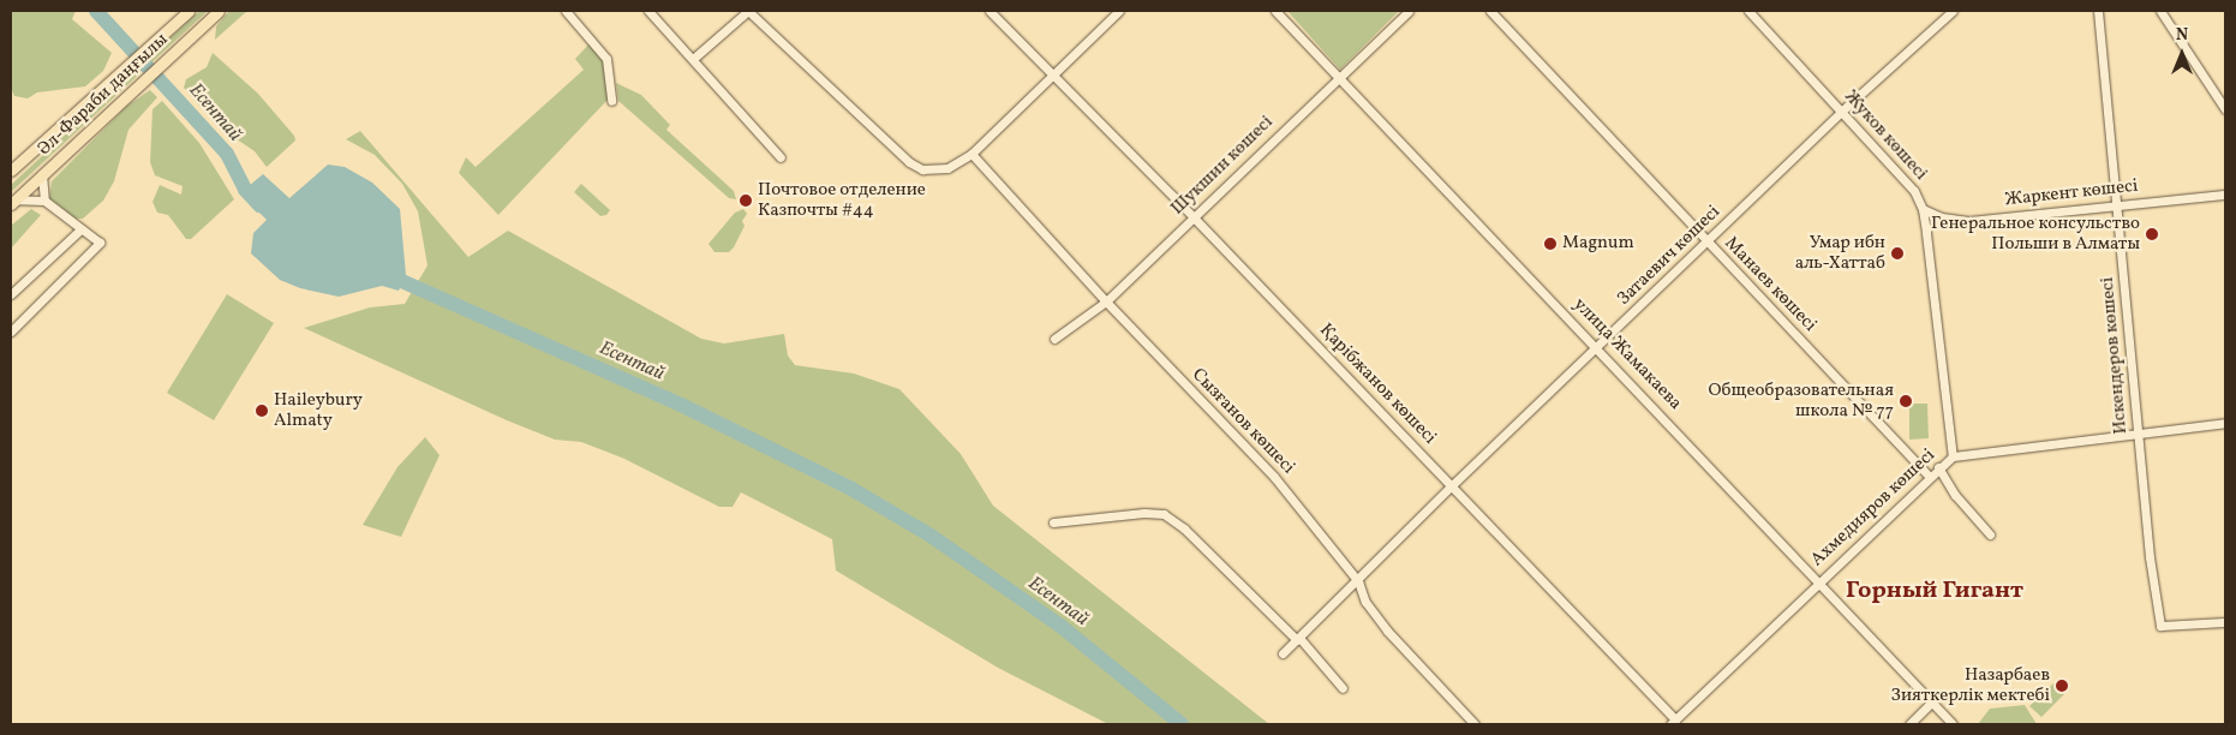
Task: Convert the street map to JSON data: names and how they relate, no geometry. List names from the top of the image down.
{
  "streets": {
    "main road": ["Әл-Фараби даңғылы"],
    "street": [
      "Жуков көшесі",
      "Шукшин көшесі",
      "Жаркент көшесі",
      "Затаевич көшесі",
      "Манаев көшесі",
      "улица Жамакаева",
      "Искендеров көшесі",
      "Қарібжанов көшесі",
      "Сызғанов көшесі",
      "Ахмедияров көшесі"
    ]
  },
  "crossings": [
    ["Жуков көшесі", "Жаркент көшесі"],
    ["Жуков көшесі", "Затаевич көшесі"],
    ["Жуков көшесі", "Ахмедияров көшесі"],
    ["Шукшин көшесі", "улица Жамакаева"],
    ["Шукшин көшесі", "Қарібжанов көшесі"],
    ["Шукшин көшесі", "Сызғанов көшесі"],
    ["Жаркент көшесі", "Искендеров көшесі"],
    ["Затаевич көшесі", "Манаев көшесі"],
    ["Затаевич көшесі", "улица Жамакаева"],
    ["Затаевич көшесі", "Қарібжанов көшесі"],
    ["Затаевич көшесі", "Сызғанов көшесі"],
    ["Манаев көшесі", "Ахмедияров көшесі"],
    ["улица Жамакаева", "Ахмедияров көшесі"],
    ["Искендеров көшесі", "Ахмедияров көшесі"],
    ["Қарібжанов көшесі", "Ахмедияров көшесі"]
  ],
  "districts": ["Горный Гигант"],
  "water": ["Есентай"],
  "places": [
    "Почтовое отделение Казпочты #44",
    "Генеральное консульство Польши в Алматы",
    "Magnum",
    "Умар ибн аль-Хаттаб",
    "Общеобразовательная школа № 77",
    "Haileybury Almaty",
    "Назарбаев Зияткерлік мектебі"
  ],
  "north": "top"
}
